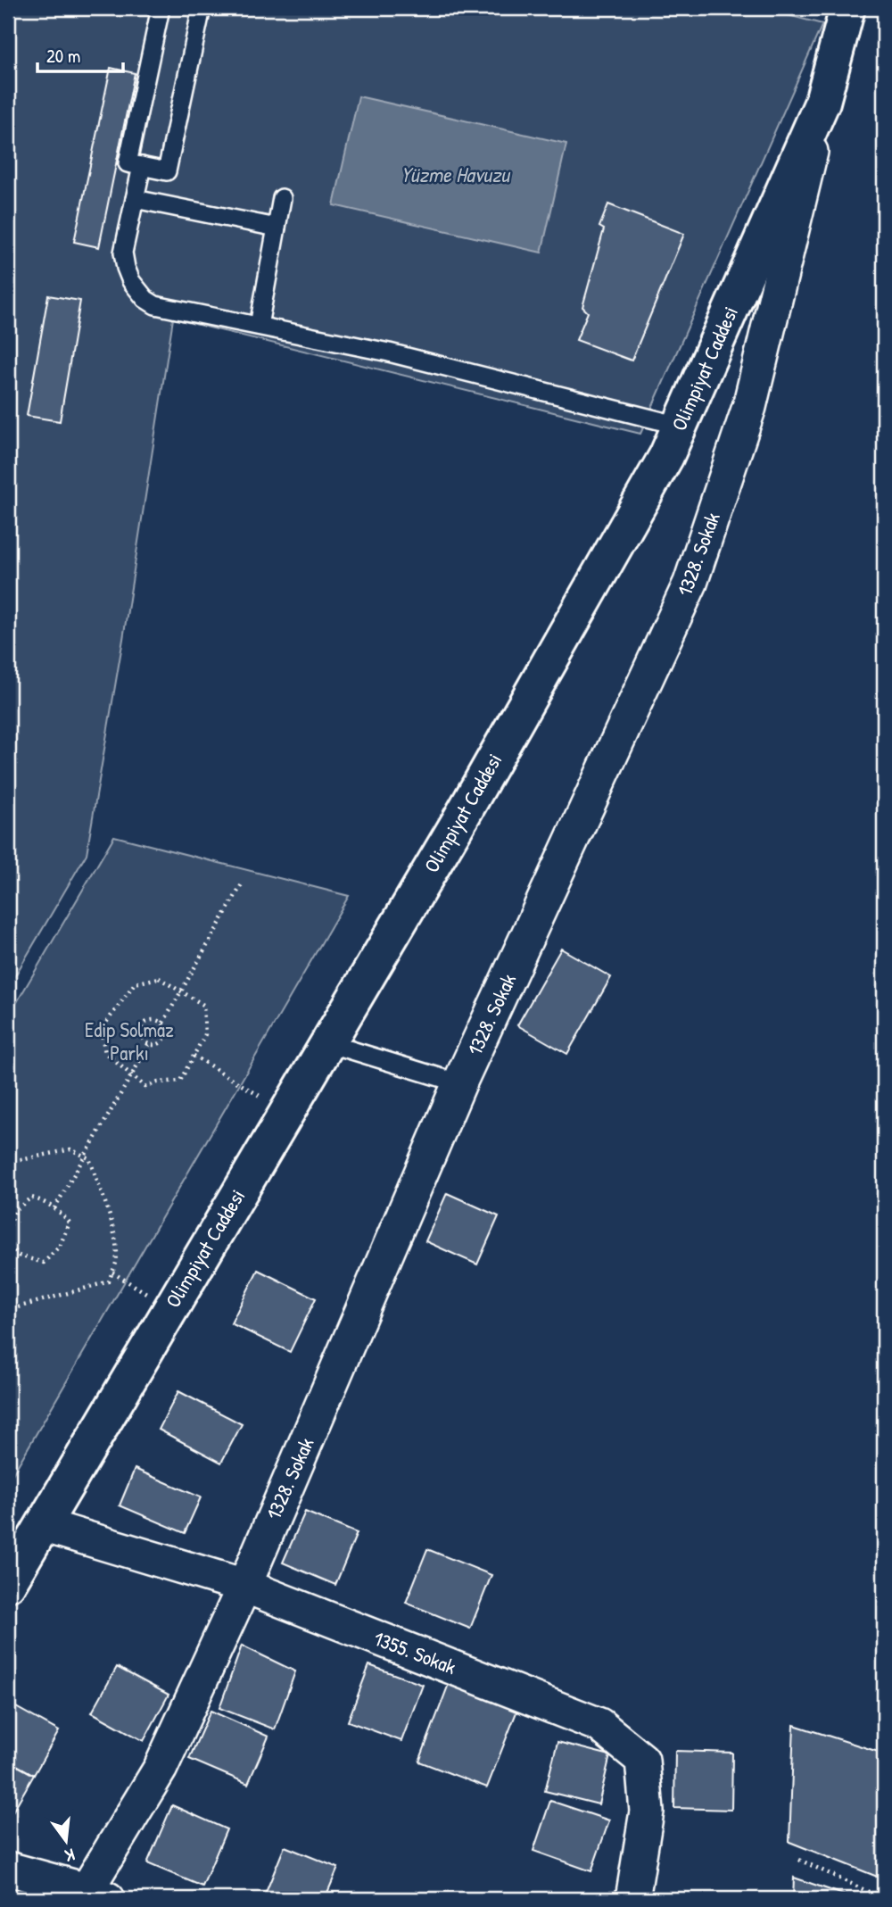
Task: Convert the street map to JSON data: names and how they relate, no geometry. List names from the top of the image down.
{
  "streets": {
    "street": ["Olimpiyat Caddesi", "1328. Sokak", "1355. Sokak"]
  },
  "crossings": [
    ["Olimpiyat Caddesi", "1328. Sokak"],
    ["Olimpiyat Caddesi", "1355. Sokak"],
    ["1328. Sokak", "1355. Sokak"]
  ],
  "water": ["Yüzme Havuzu"],
  "parks": ["Edip Solmaz Parkı"],
  "scale_bar": "20 m",
  "north": "bottom"
}
